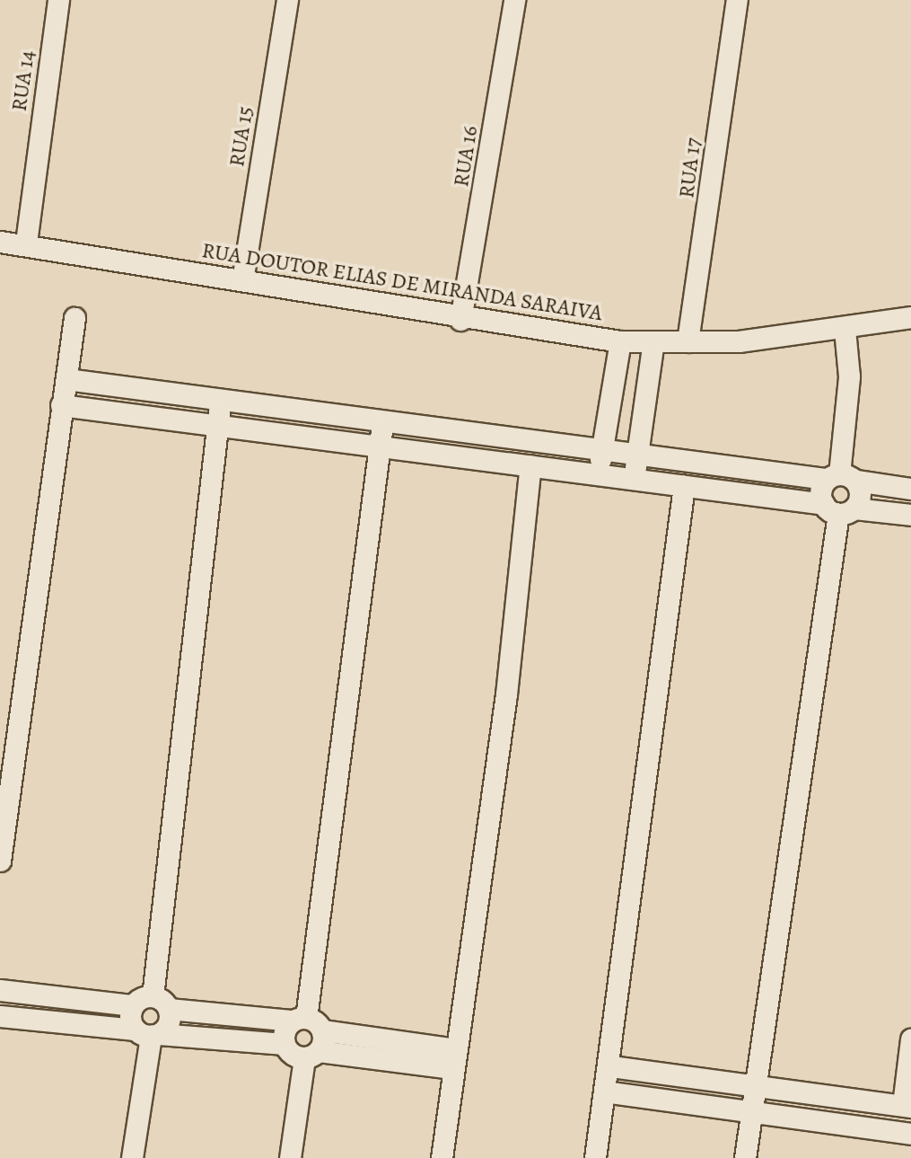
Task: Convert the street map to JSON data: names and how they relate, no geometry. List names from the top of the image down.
{
  "streets": {
    "street": [
      "RUA 14",
      "RUA 15",
      "RUA 16",
      "RUA 17",
      "RUA DOUTOR ELIAS DE MIRANDA SARAIVA"
    ]
  },
  "crossings": [
    ["RUA 14", "RUA DOUTOR ELIAS DE MIRANDA SARAIVA"],
    ["RUA 15", "RUA DOUTOR ELIAS DE MIRANDA SARAIVA"],
    ["RUA 16", "RUA DOUTOR ELIAS DE MIRANDA SARAIVA"],
    ["RUA 17", "RUA DOUTOR ELIAS DE MIRANDA SARAIVA"]
  ]
}
